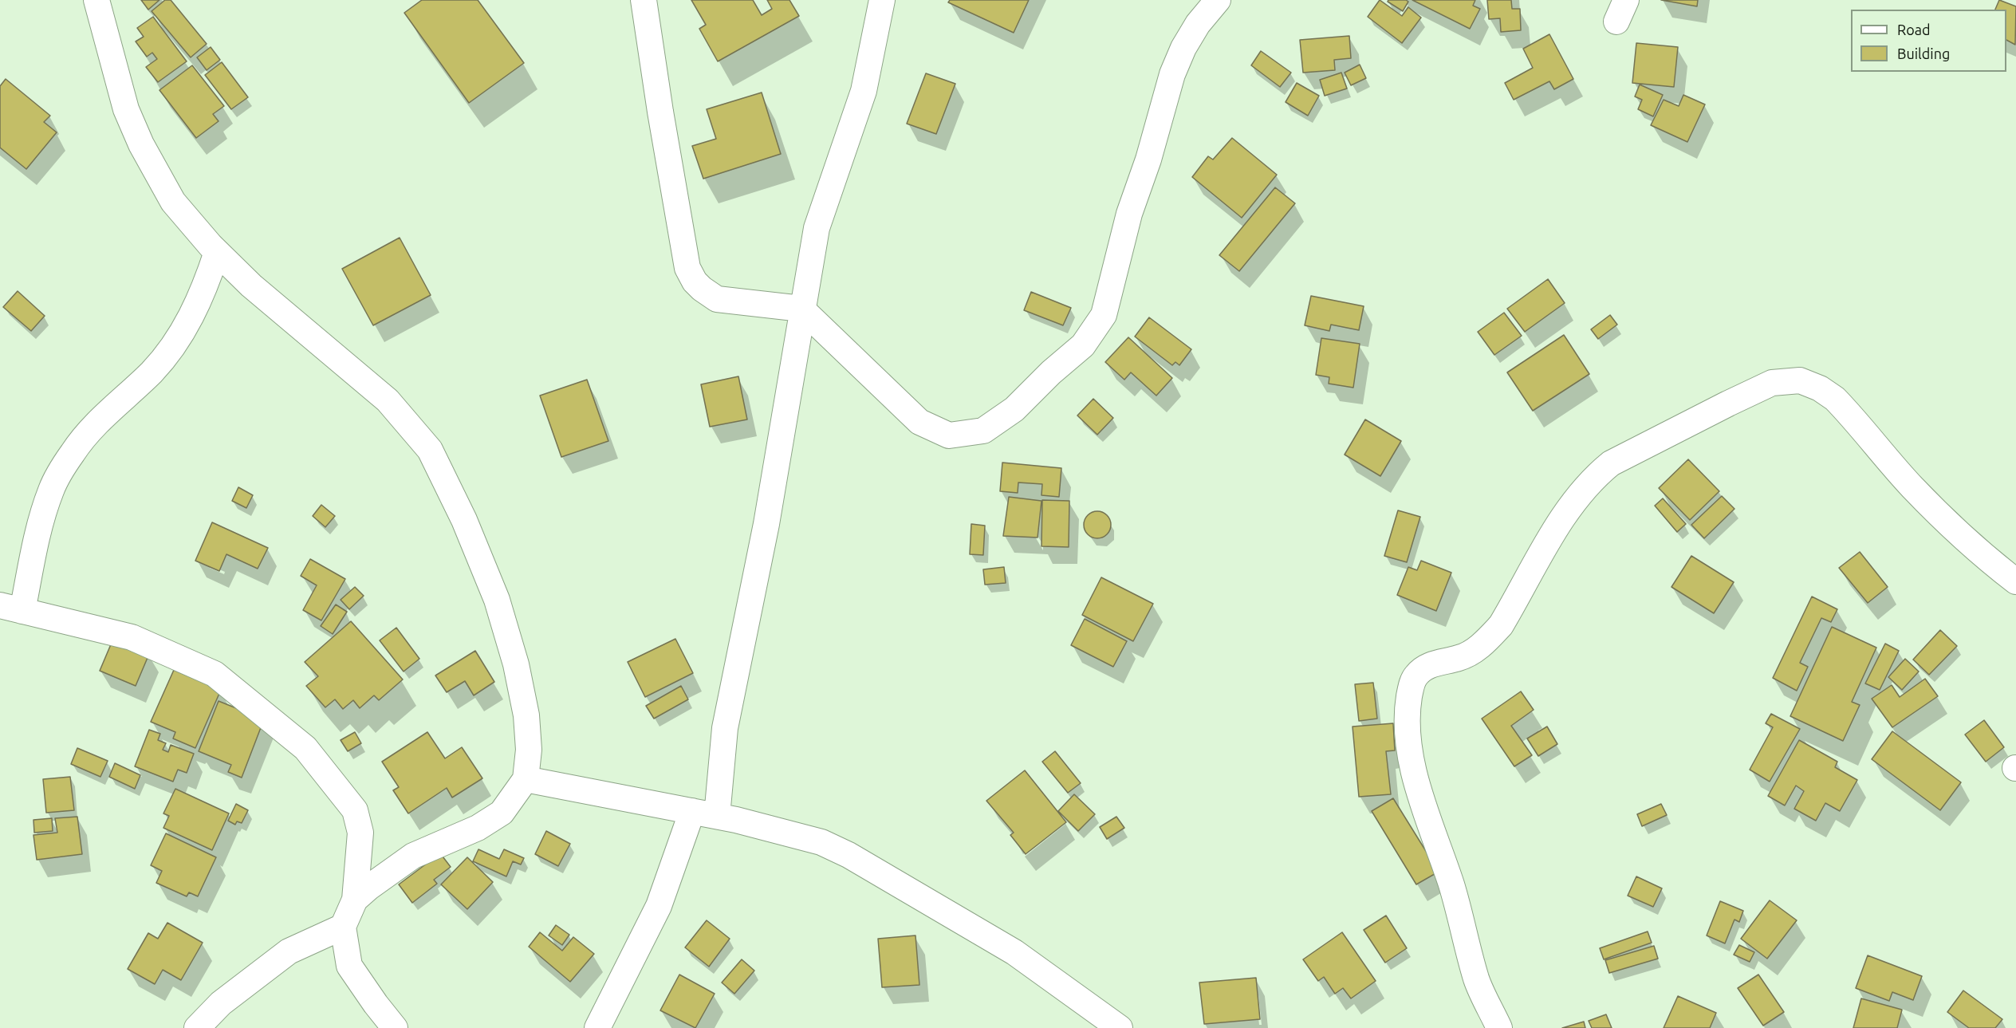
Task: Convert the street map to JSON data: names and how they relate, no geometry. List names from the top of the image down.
{
  "legend": ["Road", "Building"]
}
